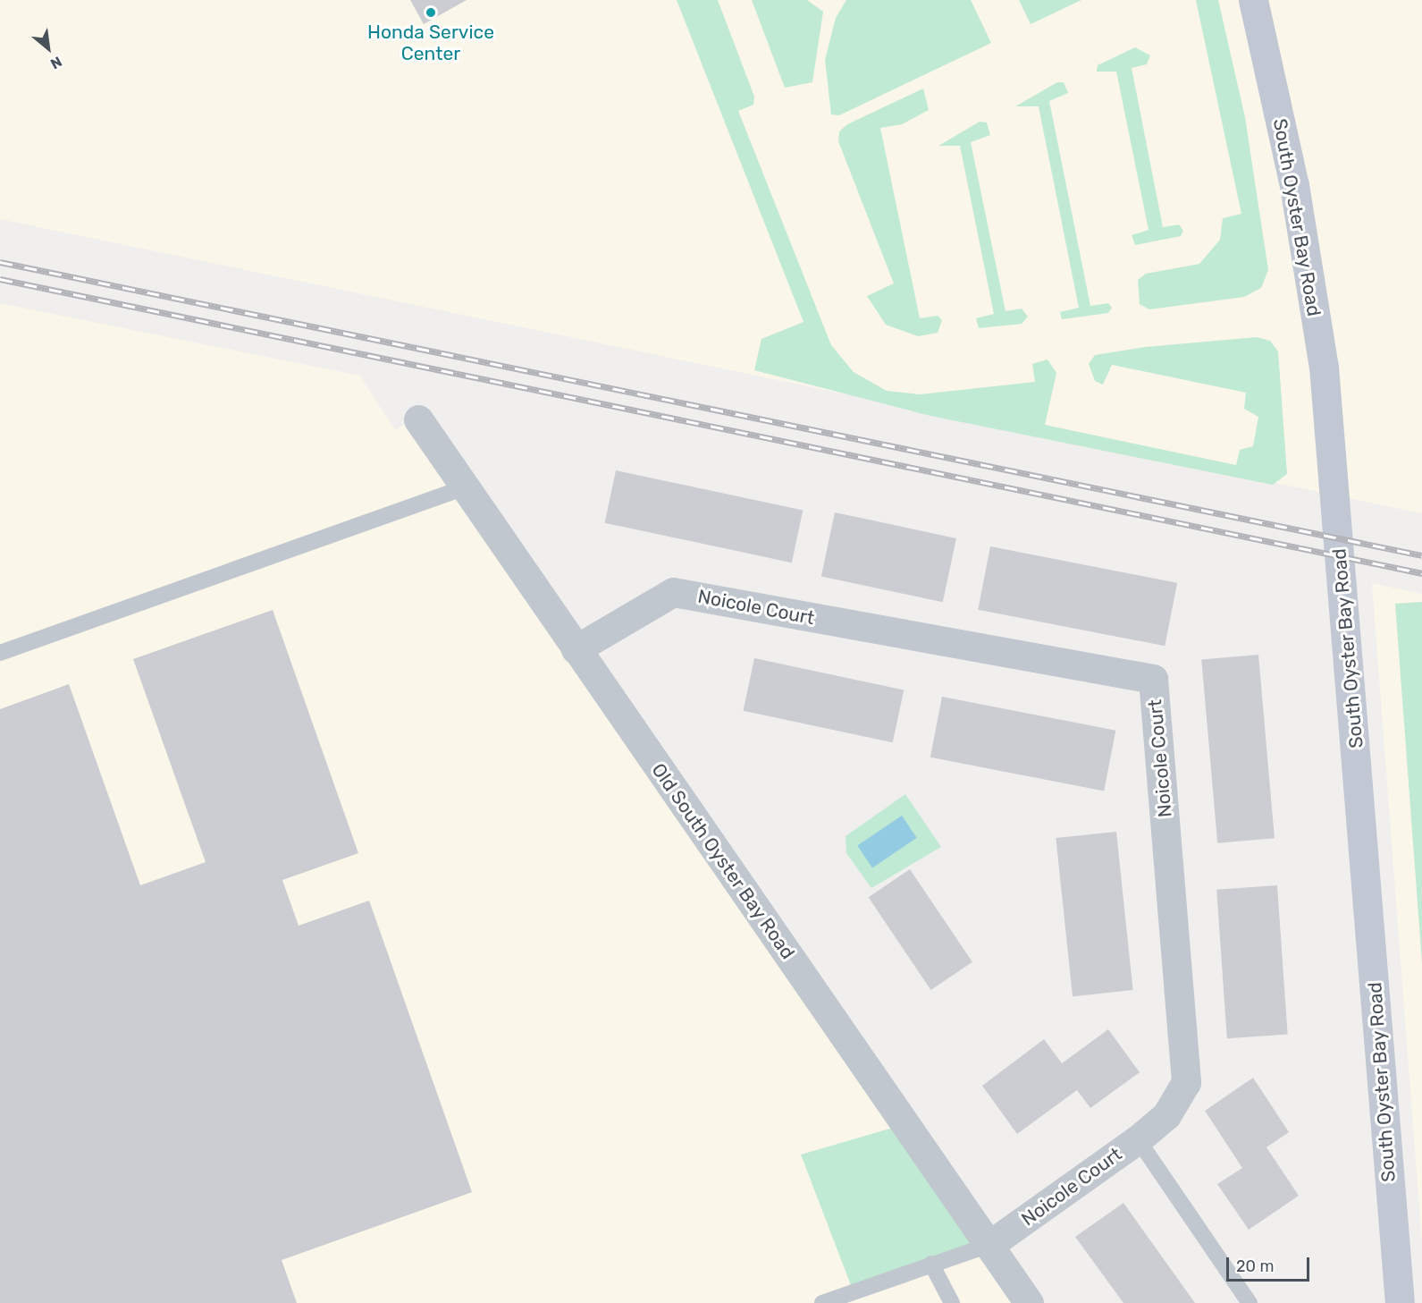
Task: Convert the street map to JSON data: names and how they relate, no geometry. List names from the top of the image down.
{
  "streets": {
    "main road": ["South Oyster Bay Road"],
    "street": ["Noicole Court", "Old South Oyster Bay Road"]
  },
  "crossings": [
    ["Noicole Court", "Old South Oyster Bay Road"]
  ],
  "places": ["Honda Service Center"],
  "scale_bar": "20 m",
  "north": "bottom right"
}
